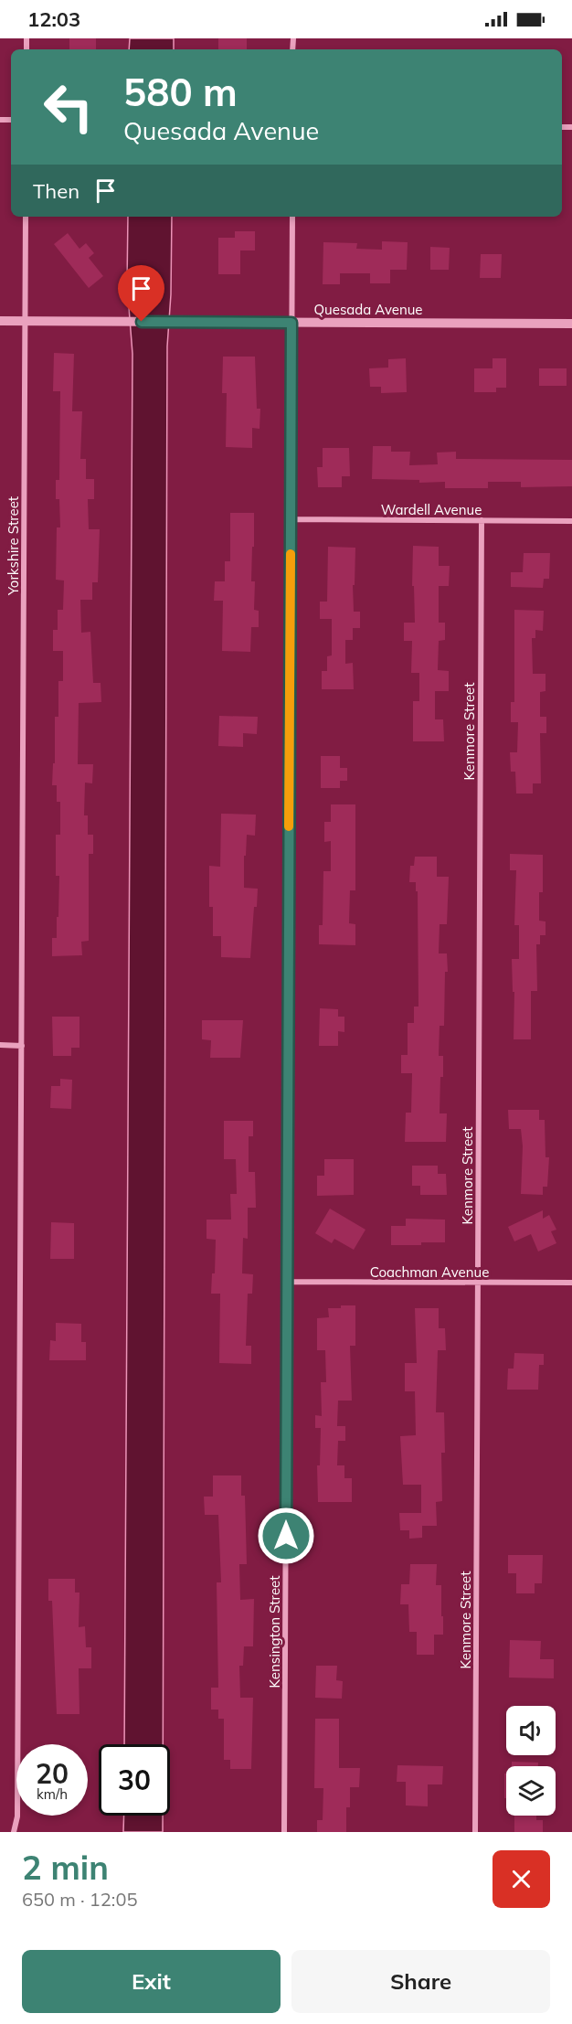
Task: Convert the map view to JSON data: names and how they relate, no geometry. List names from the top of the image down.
{
  "streets": {
    "street": [
      "Quesada Avenue",
      "Wardell Avenue",
      "Yorkshire Street",
      "Kenmore Street",
      "Coachman Avenue",
      "Kensington Street"
    ]
  },
  "crossings": [
    ["Quesada Avenue", "Yorkshire Street"],
    ["Quesada Avenue", "Kensington Street"],
    ["Wardell Avenue", "Kenmore Street"],
    ["Wardell Avenue", "Kensington Street"],
    ["Kenmore Street", "Coachman Avenue"],
    ["Coachman Avenue", "Kensington Street"]
  ],
  "page": {
    "status": "12:03",
    "turn": ["580 m", "Quesada Avenue"],
    "then": "Then",
    "speed": "20 km/h",
    "limit": "30",
    "heading": ["2 min", "650 m · 12:05"],
    "buttons": ["Exit", "Share"]
  }
}
